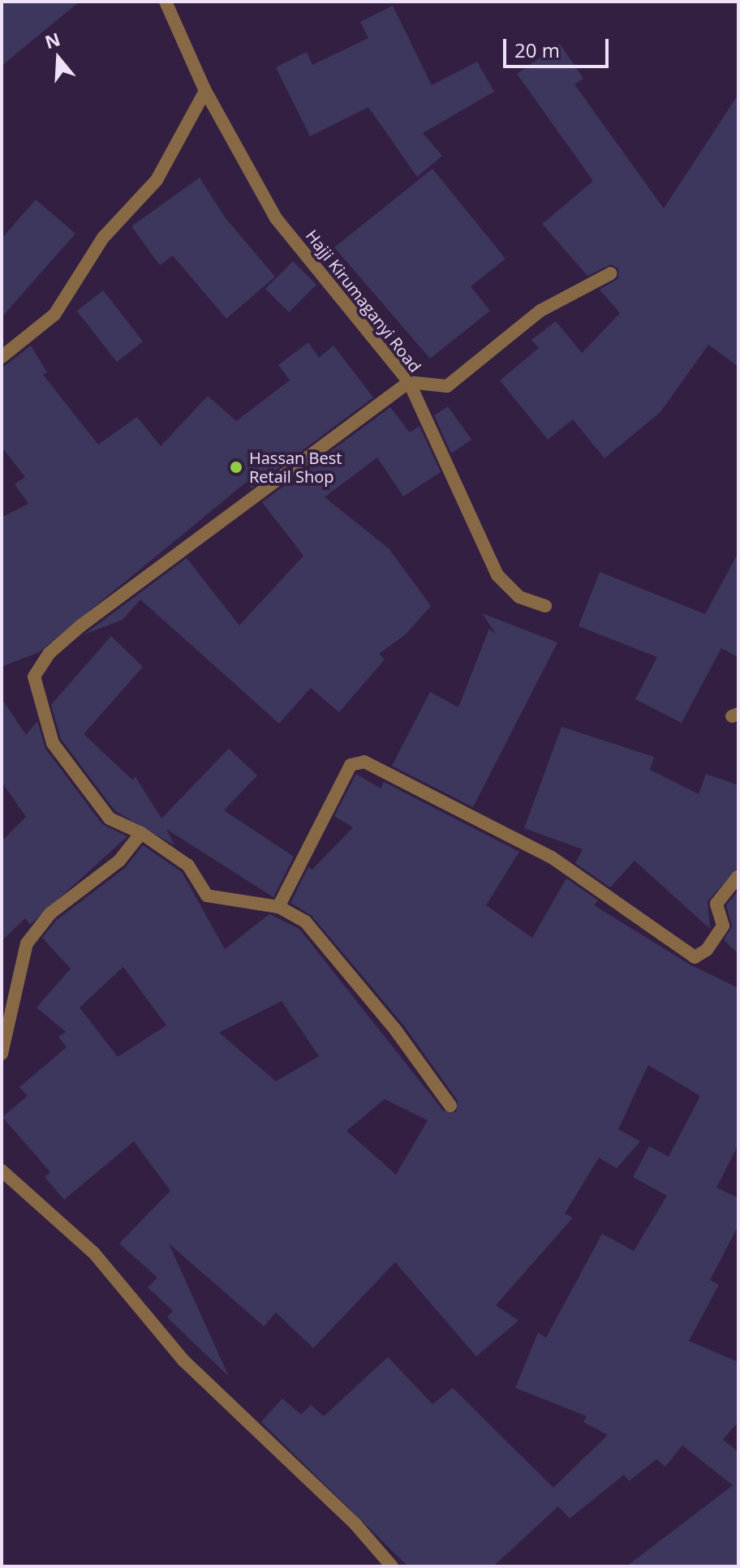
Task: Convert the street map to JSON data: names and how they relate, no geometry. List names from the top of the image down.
{
  "streets": {
    "street": ["Hajji Kirumaganyi Road"]
  },
  "places": ["Hassan Best Retail Shop"],
  "scale_bar": "20 m",
  "north": "top"
}
